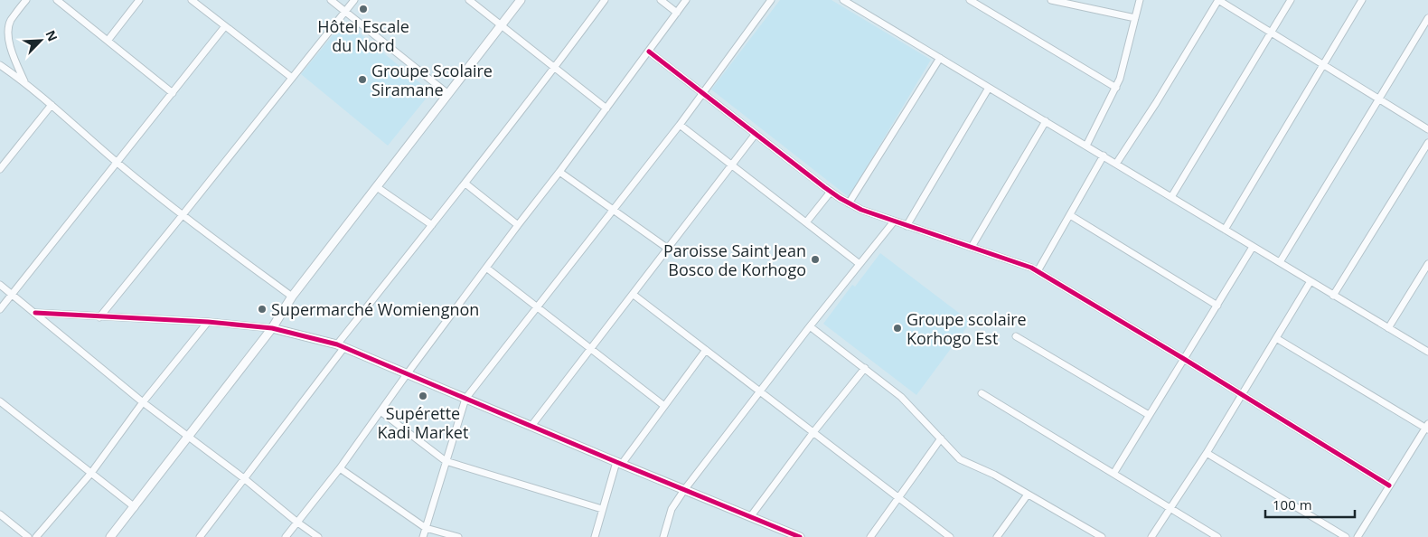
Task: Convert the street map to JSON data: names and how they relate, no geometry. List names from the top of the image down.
{
  "places": [
    "Hôtel Escale du Nord",
    "Groupe Scolaire Siramane",
    "Paroisse Saint Jean Bosco de Korhogo",
    "Supermarché Womiengnon",
    "Groupe scolaire Korhogo Est",
    "Supérette Kadi Market"
  ],
  "scale_bar": "100 m",
  "north": "top right"
}
